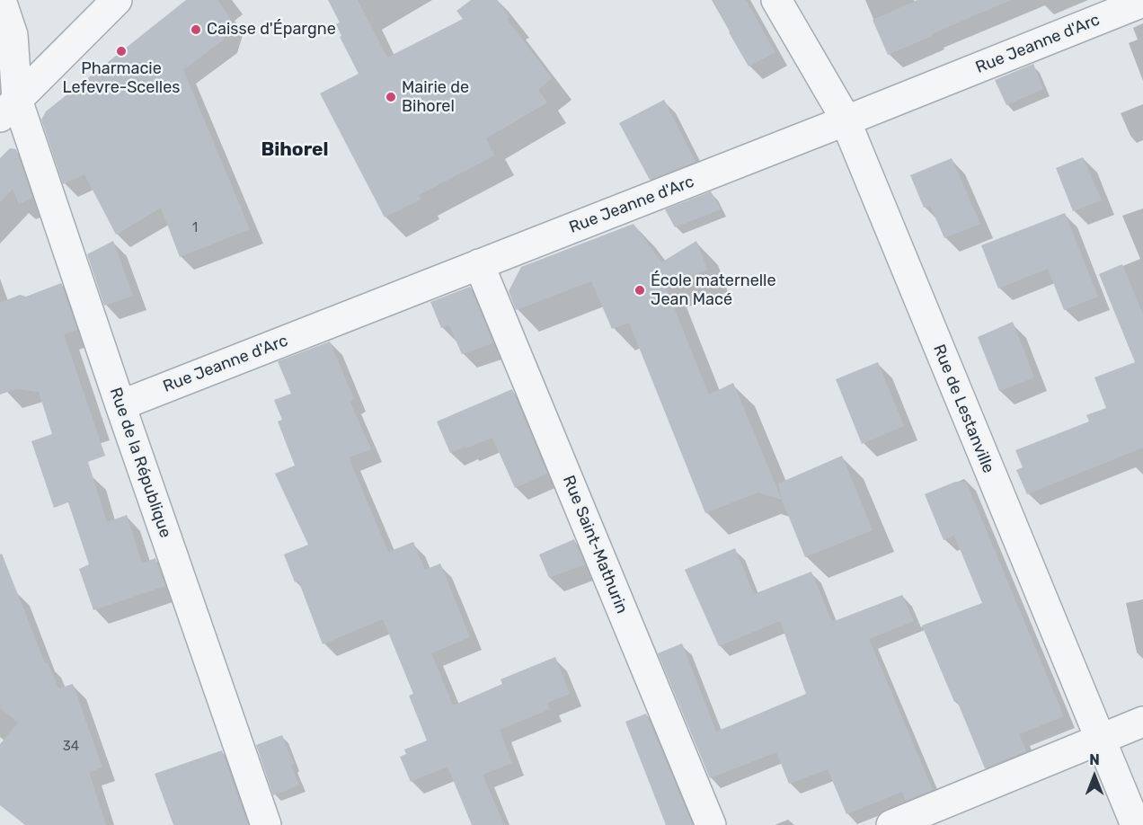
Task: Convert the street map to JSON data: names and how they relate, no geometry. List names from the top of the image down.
{
  "streets": {
    "street": [
      "Rue Jeanne d'Arc",
      "Rue de Lestanville",
      "Rue de la République",
      "Rue Saint-Mathurin"
    ]
  },
  "crossings": [
    ["Rue Jeanne d'Arc", "Rue de Lestanville"],
    ["Rue Jeanne d'Arc", "Rue de la République"],
    ["Rue Jeanne d'Arc", "Rue Saint-Mathurin"]
  ],
  "districts": ["Bihorel"],
  "places": [
    "Caisse d'Épargne",
    "Pharmacie Lefevre-Scelles",
    "Mairie de Bihorel",
    "École maternelle Jean Macé"
  ],
  "house_numbers": ["1", "34"],
  "north": "top"
}
